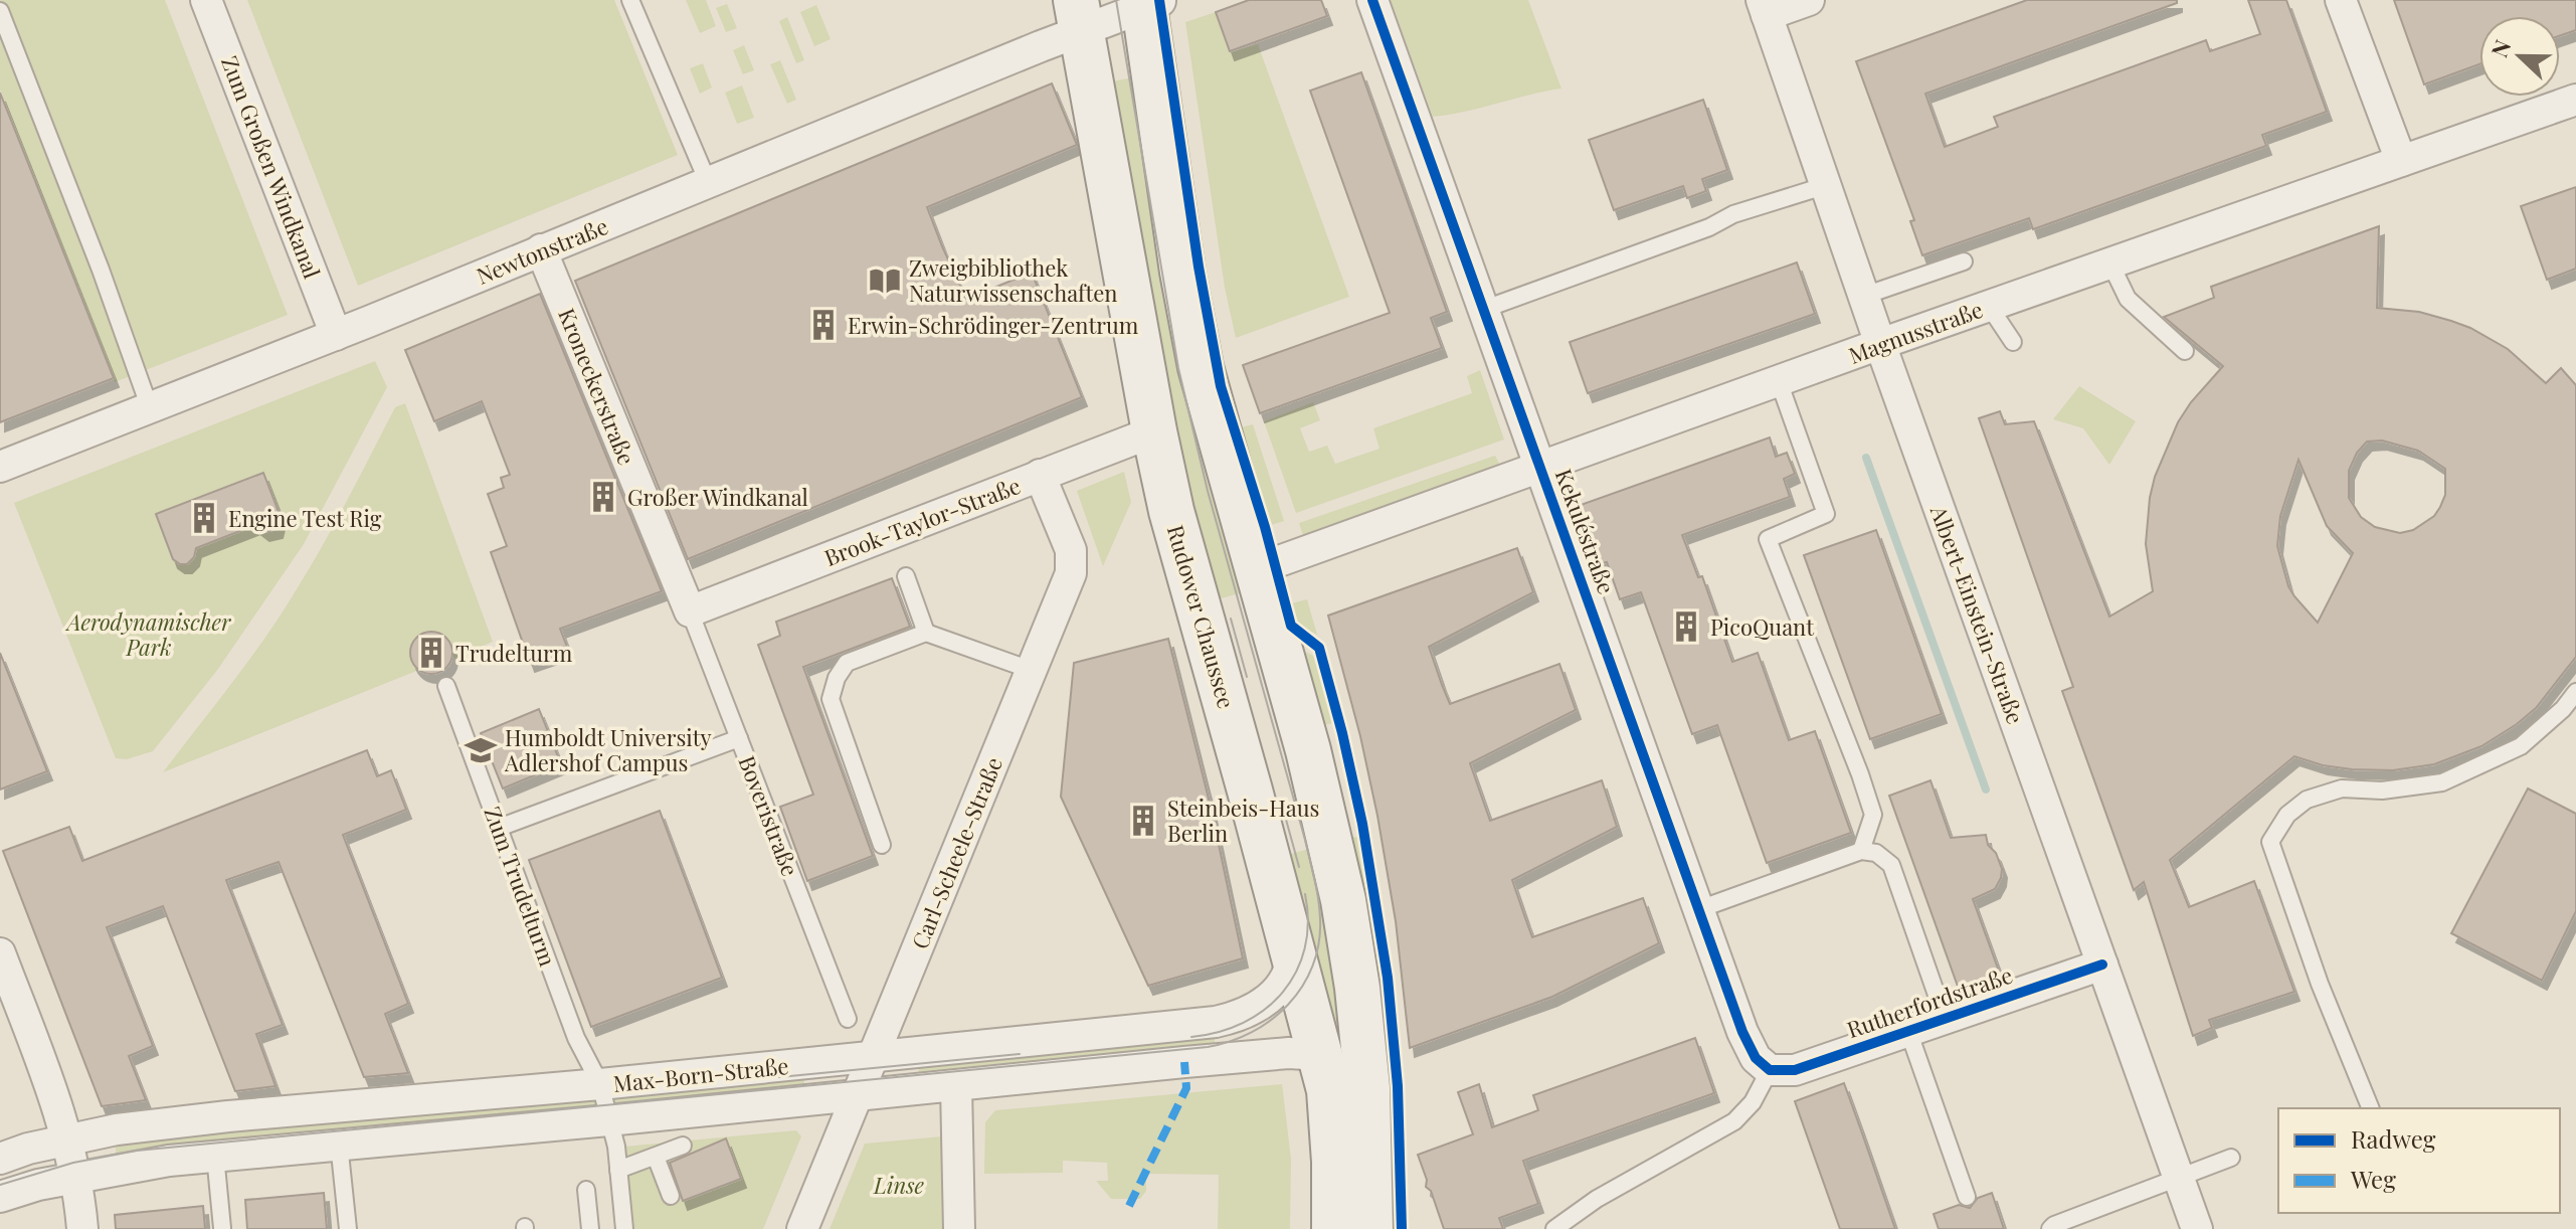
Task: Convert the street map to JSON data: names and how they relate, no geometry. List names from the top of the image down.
{
  "streets": {
    "main road": ["Rudower Chaussee"],
    "street": [
      "Zum Großen Windkanal",
      "Newtonstraße",
      "Magnusstraße",
      "Kroneckerstraße",
      "Brook-Taylor-Straße",
      "Kekuléstraße",
      "Albert-Einstein-Straße",
      "Carl-Scheele-Straße",
      "Rutherfordstraße",
      "Max-Born-Straße"
    ],
    "lane": ["Boveristraße", "Zum Trudelturm"]
  },
  "crossings": [
    ["Zum Großen Windkanal", "Newtonstraße"],
    ["Newtonstraße", "Kroneckerstraße"],
    ["Newtonstraße", "Rudower Chaussee"],
    ["Magnusstraße", "Kekuléstraße"],
    ["Magnusstraße", "Albert-Einstein-Straße"],
    ["Kroneckerstraße", "Brook-Taylor-Straße"],
    ["Kroneckerstraße", "Boveristraße"],
    ["Brook-Taylor-Straße", "Rudower Chaussee"],
    ["Brook-Taylor-Straße", "Boveristraße"],
    ["Brook-Taylor-Straße", "Carl-Scheele-Straße"],
    ["Kekuléstraße", "Rutherfordstraße"],
    ["Albert-Einstein-Straße", "Rutherfordstraße"],
    ["Rudower Chaussee", "Max-Born-Straße"],
    ["Carl-Scheele-Straße", "Max-Born-Straße"],
    ["Zum Trudelturm", "Max-Born-Straße"]
  ],
  "parks": ["Aerodynamischer Park", "Linse"],
  "places": {
    "library": ["Zweigbibliothek Naturwissenschaften"],
    "building": [
      "Erwin-Schrödinger-Zentrum",
      "Großer Windkanal",
      "Engine Test Rig",
      "PicoQuant",
      "Trudelturm",
      "Steinbeis-Haus Berlin"
    ],
    "school or university": ["Humboldt University Adlershof Campus"]
  },
  "legend": ["Radweg", "Weg"],
  "north": "left"
}
